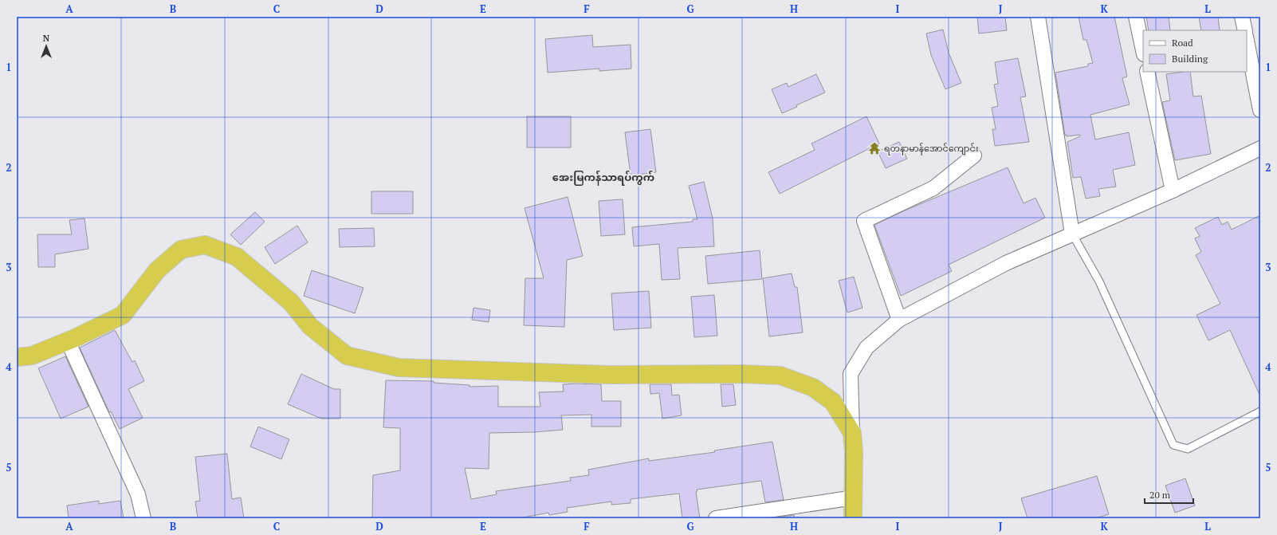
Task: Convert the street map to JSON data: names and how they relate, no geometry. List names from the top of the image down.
{
  "districts": ["အေးမြကန်သာရပ်ကွက်"],
  "places": {
    "temple": ["ရတနာမာန်အောင်ကျောင်း"]
  },
  "legend": ["Road", "Building"],
  "scale_bar": "20 m",
  "north": "top",
  "grid": {
    "columns": [
      "A",
      "B",
      "C",
      "D",
      "E",
      "F",
      "G",
      "H",
      "I",
      "J",
      "K",
      "L"
    ],
    "rows": [
      "1",
      "2",
      "3",
      "4",
      "5"
    ]
  }
}
